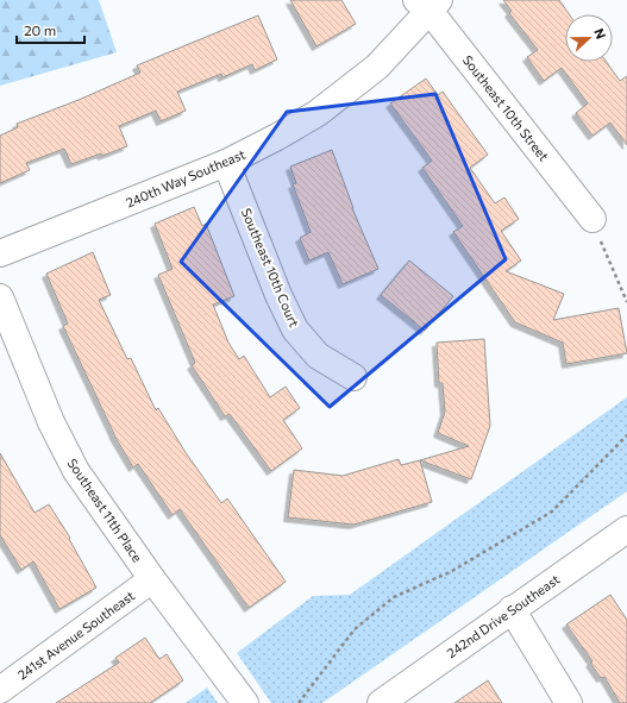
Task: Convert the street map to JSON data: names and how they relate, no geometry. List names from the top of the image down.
{
  "streets": {
    "street": [
      "Southeast 10th Street",
      "240th Way Southeast",
      "Southeast 10th Court",
      "Southeast 11th Place",
      "242nd Drive Southeast",
      "241st Avenue Southeast"
    ]
  },
  "crossings": [
    ["Southeast 10th Street", "240th Way Southeast"],
    ["240th Way Southeast", "Southeast 10th Court"],
    ["Southeast 11th Place", "241st Avenue Southeast"]
  ],
  "scale_bar": "20 m",
  "north": "right"
}
